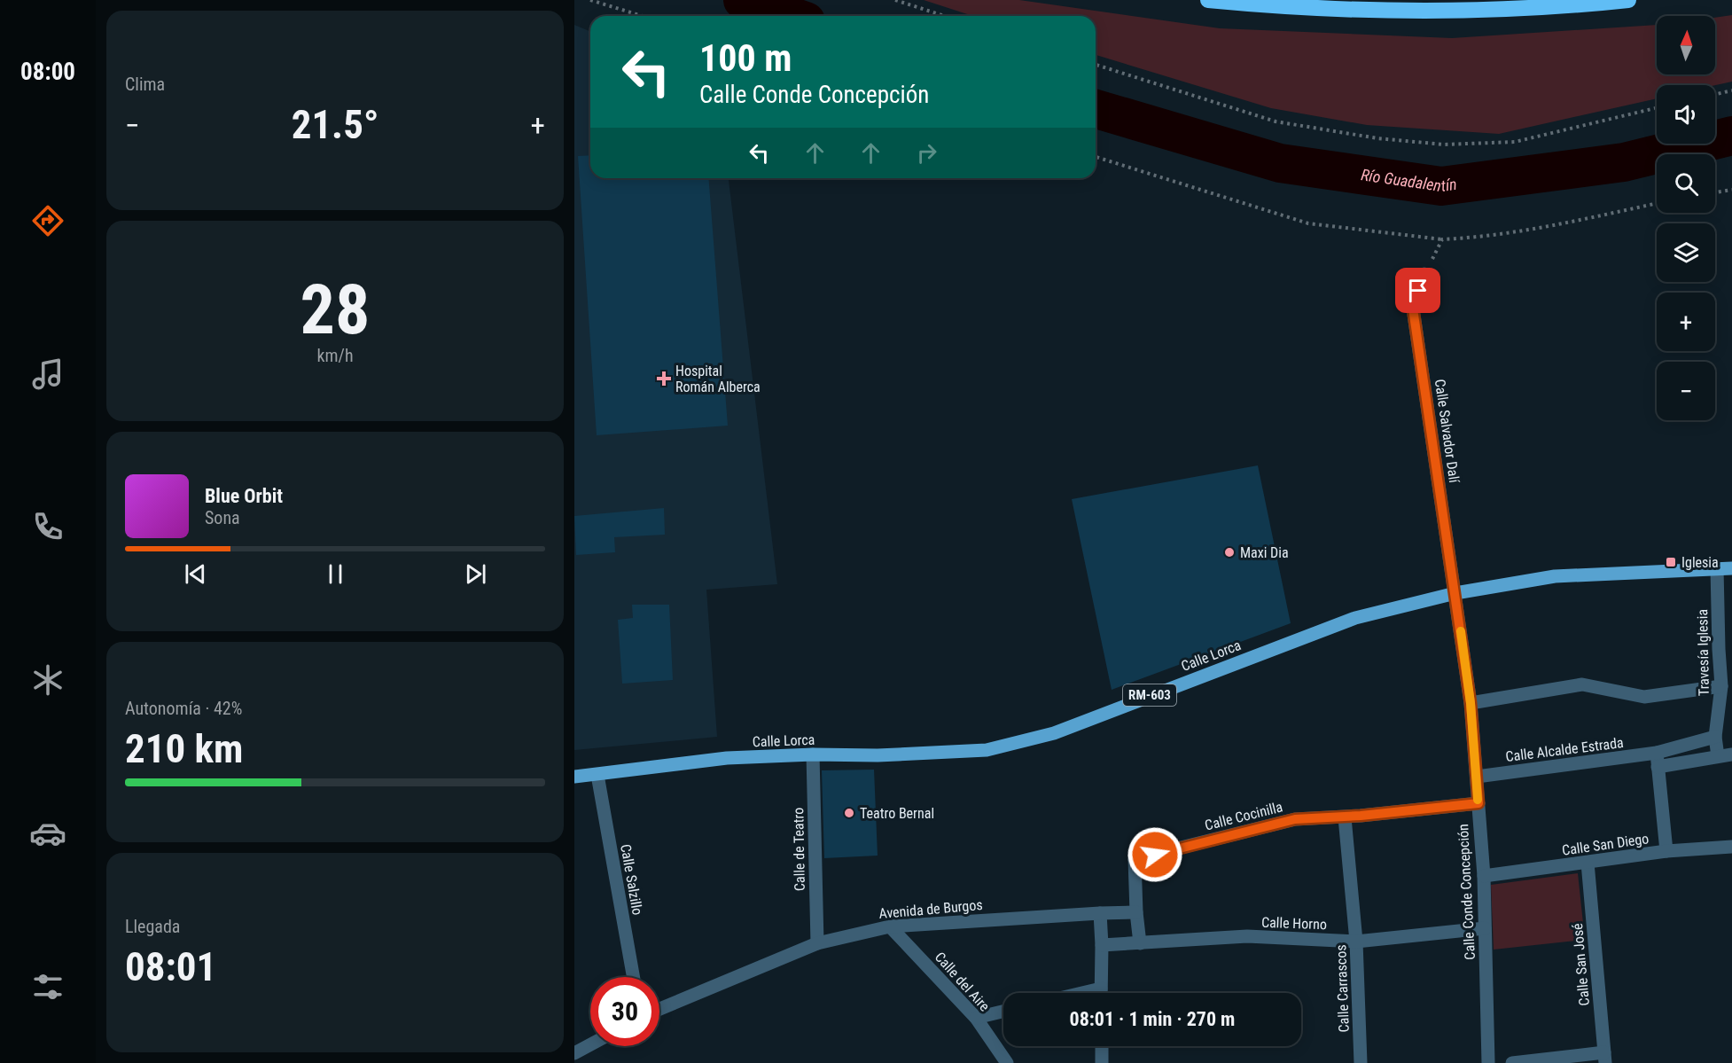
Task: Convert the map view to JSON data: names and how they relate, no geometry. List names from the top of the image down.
{
  "streets": {
    "main road": ["Calle Lorca", "RM-603"],
    "street": [
      "Calle Salvador Dalí",
      "Travesía Iglesia",
      "Calle Alcalde Estrada",
      "Calle Cocinilla",
      "Calle San Diego",
      "Calle de Teatro",
      "Calle Salzillo",
      "Calle Conde Concepción",
      "Avenida de Burgos",
      "Calle Horno",
      "Calle San José",
      "Calle del Aire",
      "Calle Carrascos"
    ]
  },
  "crossings": [
    ["Calle Salvador Dalí", "Calle Lorca"],
    ["Calle Salvador Dalí", "Calle Conde Concepción"],
    ["Travesía Iglesia", "Calle Lorca"],
    ["Travesía Iglesia", "Calle Alcalde Estrada"],
    ["Calle Lorca", "Calle de Teatro"],
    ["Calle Lorca", "Calle Salzillo"],
    ["Calle Lorca", "Calle Conde Concepción"],
    ["Calle Alcalde Estrada", "Calle Conde Concepción"],
    ["Calle Cocinilla", "Calle Conde Concepción"],
    ["Calle Cocinilla", "Avenida de Burgos"],
    ["Calle Cocinilla", "Calle Horno"],
    ["Calle Cocinilla", "Calle Carrascos"],
    ["Calle San Diego", "Calle Conde Concepción"],
    ["Calle San Diego", "Calle San José"],
    ["Calle de Teatro", "Avenida de Burgos"],
    ["Calle Conde Concepción", "Calle Horno"],
    ["Avenida de Burgos", "Calle del Aire"],
    ["Calle Horno", "Calle Carrascos"]
  ],
  "water": ["Río Guadalentín"],
  "places": {
    "health": ["Hospital Román Alberca"],
    "other": ["Maxi Dia", "Teatro Bernal"],
    "transit": ["Iglesia"]
  },
  "north": "top",
  "page": {
    "tabs": "08:00",
    "tile": [
      "Clima",
      ["28", "km/h"],
      ["Autonomía · 42%", "210 km"],
      ["Llegada", "08:01"]
    ],
    "map_buttons": ["+", "−"],
    "turn": ["100 m", "Calle Conde Concepción"],
    "heat": ["−", "21.5°", "+"],
    "song": ["Blue Orbit", "Sona"],
    "limit": "30",
    "trip": "08:01 · 1 min · 270 m"
  }
}
